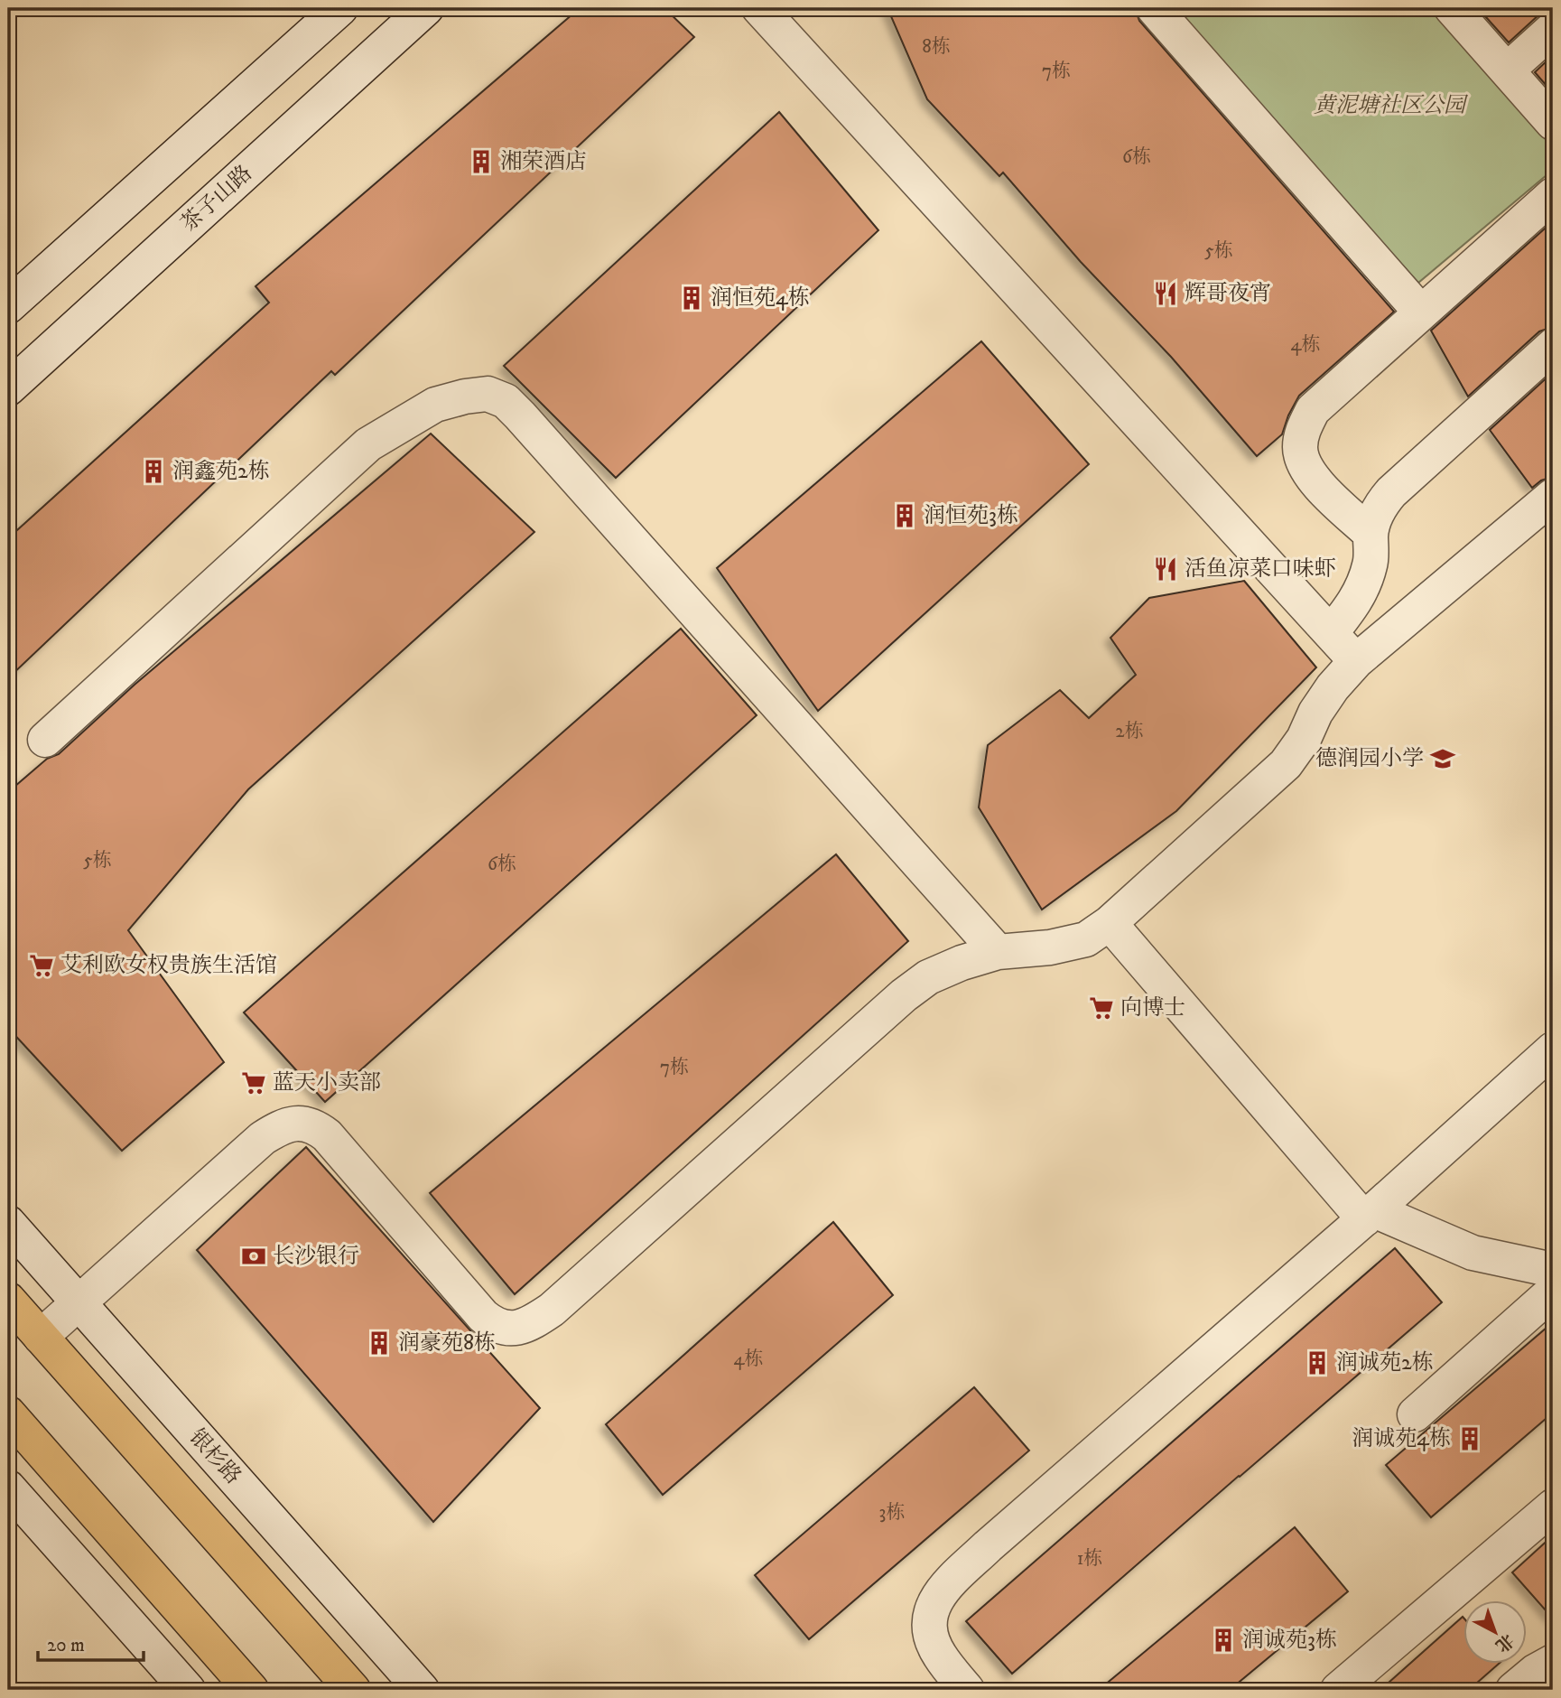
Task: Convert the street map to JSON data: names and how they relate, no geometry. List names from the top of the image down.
{
  "streets": {
    "street": ["茶子山路", "银杉路"]
  },
  "parks": ["黄泥塘社区公园"],
  "places": {
    "building": [
      "湘荣酒店",
      "润恒苑4栋",
      "润鑫苑2栋",
      "润恒苑3栋",
      "润豪苑8栋",
      "润诚苑2栋",
      "润诚苑4栋",
      "润诚苑3栋"
    ],
    "restaurant": ["辉哥夜宵", "活鱼凉菜口味虾"],
    "school or university": ["德润园小学"],
    "supermarket": ["艾利欧女权贵族生活馆", "向博士", "蓝天小卖部"],
    "bank": ["长沙银行"]
  },
  "house_numbers": [
    "8栋",
    "7栋",
    "6栋",
    "5栋",
    "4栋",
    "2栋",
    "5栋",
    "6栋",
    "7栋",
    "4栋",
    "3栋",
    "1栋"
  ],
  "scale_bar": "20 m",
  "north": "bottom right"
}
